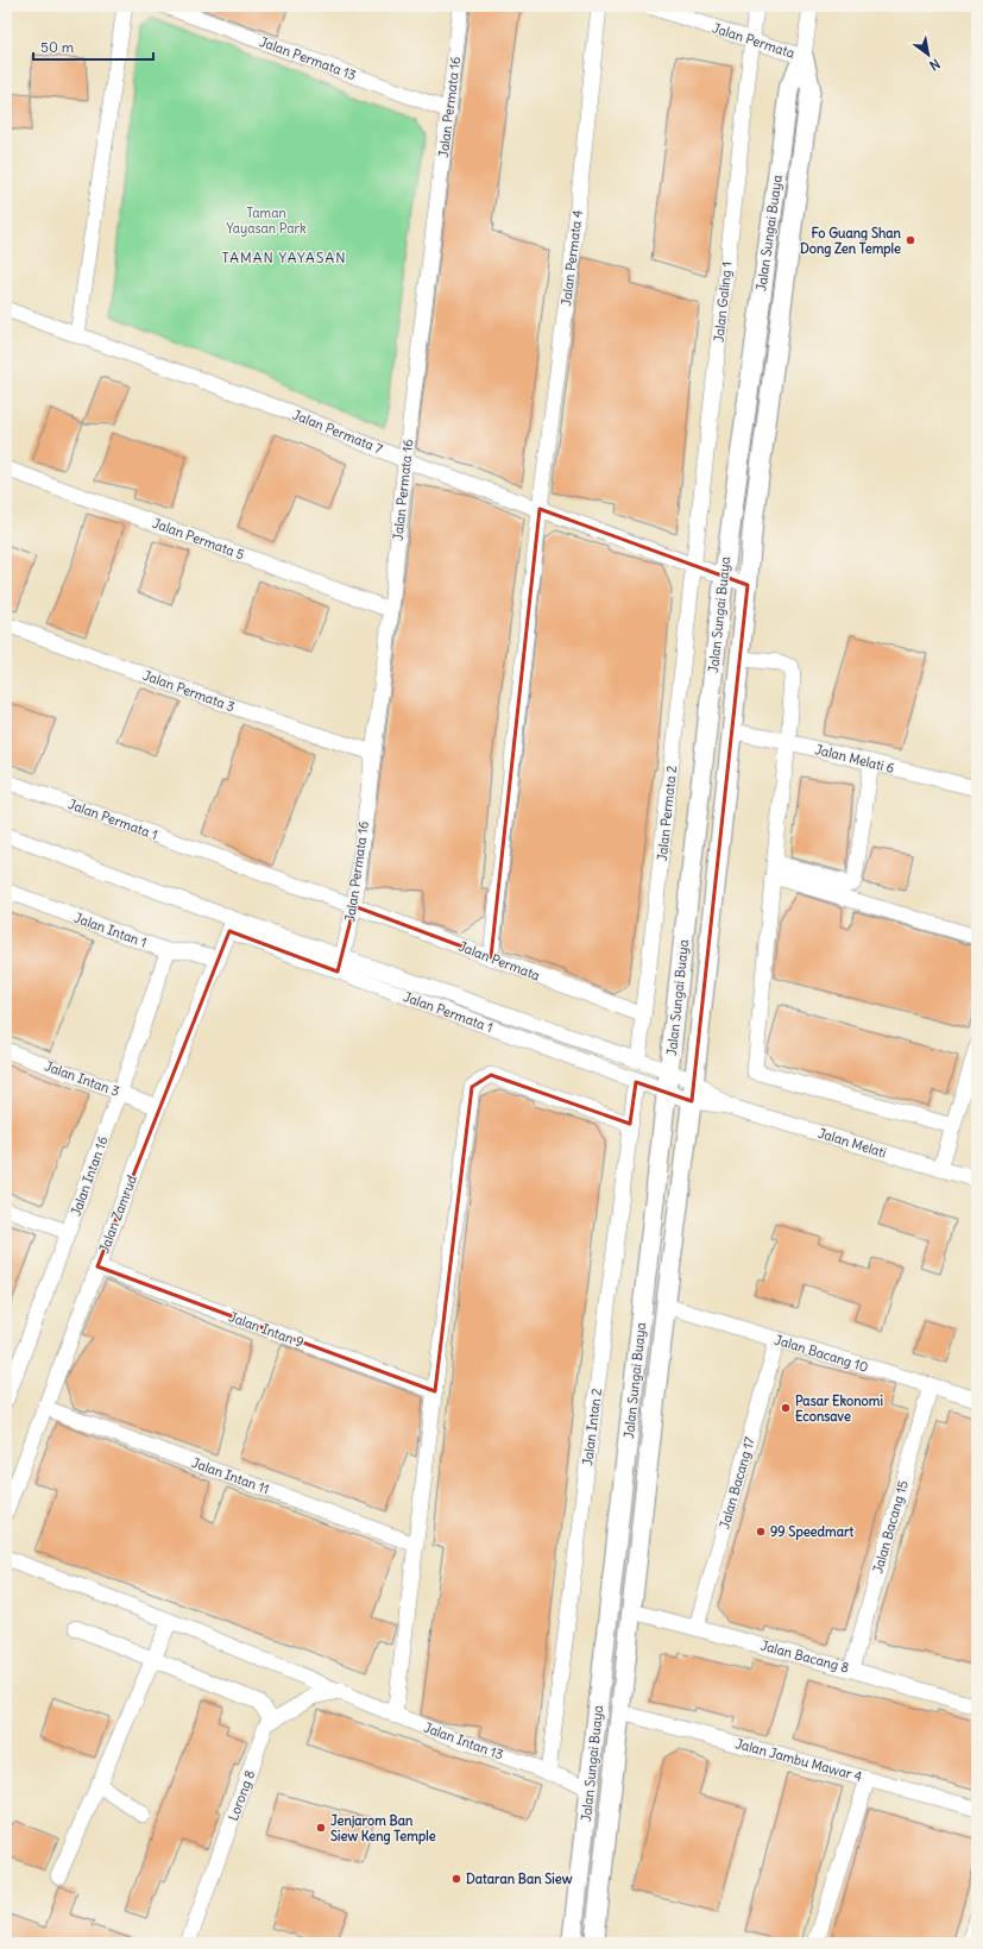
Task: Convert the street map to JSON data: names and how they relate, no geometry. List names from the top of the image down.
{
  "streets": {
    "street": [
      "Jalan Permata",
      "Jalan Permata 13",
      "Jalan Permata 16",
      "Jalan Sungai Buaya",
      "Jalan Permata 4",
      "Jalan Galing 1",
      "Jalan Permata 7",
      "Jalan Permata 5",
      "Jalan Permata 3",
      "Jalan Melati 6",
      "Jalan Permata 2",
      "Jalan Permata 1",
      "Jalan Intan 1",
      "Jalan Intan 3",
      "Jalan Melati",
      "Jalan Intan 16",
      "Jalan Zamrud",
      "Jalan Intan 9",
      "Jalan Bacang 10",
      "Jalan Intan 2",
      "Jalan Intan 11",
      "Jalan Bacang 17",
      "Jalan Bacang 15",
      "Jalan Bacang 8",
      "Jalan Intan 13",
      "Jalan Jambu Mawar 4",
      "Lorong 8"
    ]
  },
  "crossings": [
    ["Jalan Permata", "Jalan Permata 16"],
    ["Jalan Permata", "Jalan Sungai Buaya"],
    ["Jalan Permata", "Jalan Galing 1"],
    ["Jalan Permata", "Jalan Permata 2"],
    ["Jalan Permata", "Jalan Permata 1"],
    ["Jalan Permata 13", "Jalan Permata 16"],
    ["Jalan Permata 16", "Jalan Permata 7"],
    ["Jalan Permata 16", "Jalan Permata 5"],
    ["Jalan Permata 16", "Jalan Permata 3"],
    ["Jalan Permata 16", "Jalan Permata 1"],
    ["Jalan Sungai Buaya", "Jalan Permata 7"],
    ["Jalan Sungai Buaya", "Jalan Melati 6"],
    ["Jalan Sungai Buaya", "Jalan Permata 1"],
    ["Jalan Sungai Buaya", "Jalan Melati"],
    ["Jalan Sungai Buaya", "Jalan Bacang 10"],
    ["Jalan Sungai Buaya", "Jalan Bacang 8"],
    ["Jalan Sungai Buaya", "Jalan Intan 13"],
    ["Jalan Sungai Buaya", "Jalan Jambu Mawar 4"],
    ["Jalan Permata 4", "Jalan Permata 7"],
    ["Jalan Galing 1", "Jalan Permata 7"],
    ["Jalan Galing 1", "Jalan Permata 2"],
    ["Jalan Permata 7", "Jalan Permata 2"],
    ["Jalan Permata 2", "Jalan Permata 1"],
    ["Jalan Permata 1", "Jalan Melati"],
    ["Jalan Permata 1", "Jalan Zamrud"],
    ["Jalan Permata 1", "Jalan Intan 2"],
    ["Jalan Intan 1", "Jalan Intan 16"],
    ["Jalan Intan 1", "Jalan Zamrud"],
    ["Jalan Intan 3", "Jalan Intan 16"],
    ["Jalan Intan 3", "Jalan Zamrud"],
    ["Jalan Zamrud", "Jalan Intan 9"],
    ["Jalan Zamrud", "Jalan Intan 11"],
    ["Jalan Bacang 10", "Jalan Bacang 17"],
    ["Jalan Bacang 10", "Jalan Bacang 15"],
    ["Jalan Intan 2", "Jalan Intan 13"],
    ["Jalan Bacang 17", "Jalan Bacang 8"],
    ["Jalan Bacang 15", "Jalan Bacang 8"],
    ["Jalan Intan 13", "Lorong 8"]
  ],
  "districts": ["TAMAN YAYASAN"],
  "parks": ["Taman Yayasan Park"],
  "places": [
    "Fo Guang Shan Dong Zen Temple",
    "Pasar Ekonomi Econsave",
    "99 Speedmart",
    "Jenjarom Ban Siew Keng Temple",
    "Dataran Ban Siew"
  ],
  "scale_bar": "50 m",
  "north": "bottom right"
}
